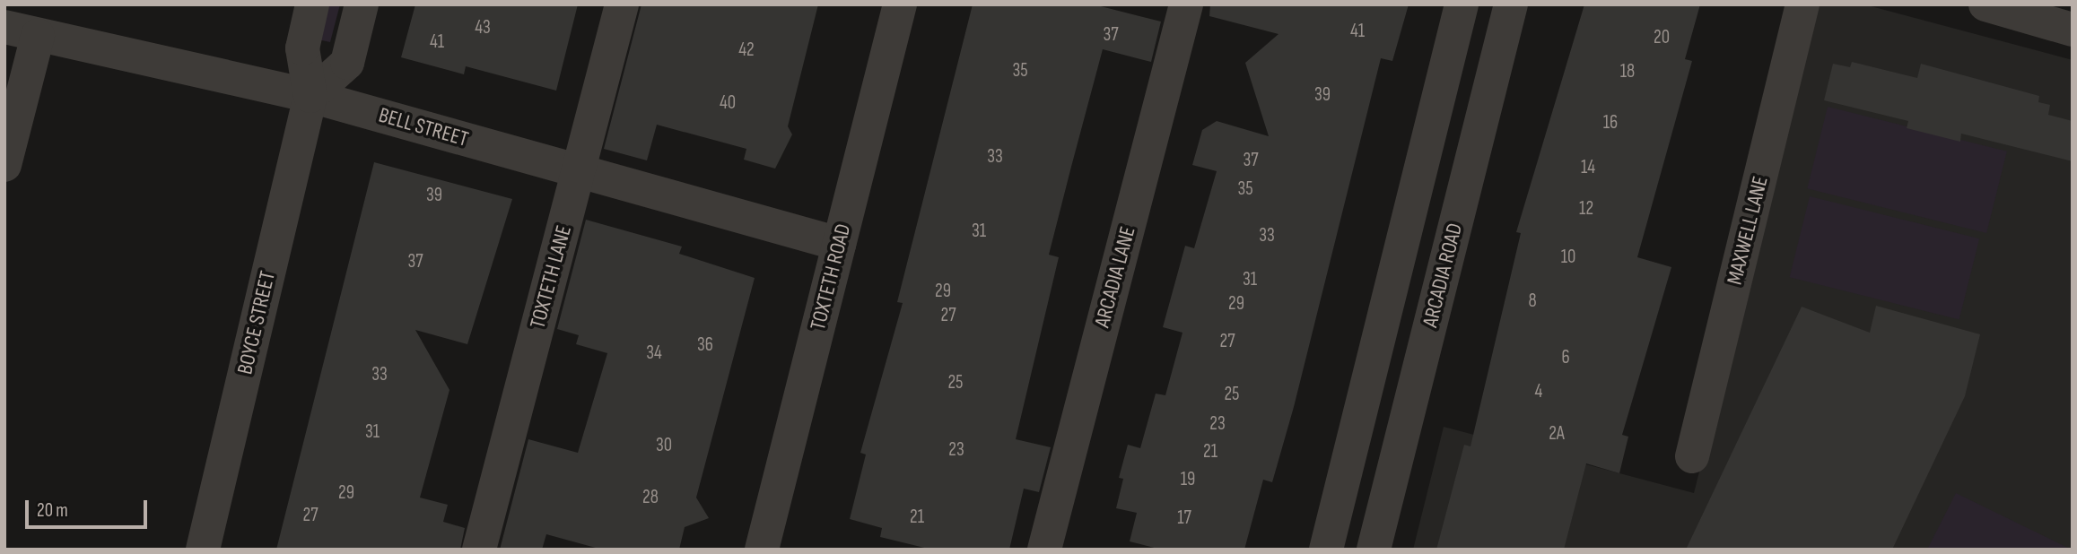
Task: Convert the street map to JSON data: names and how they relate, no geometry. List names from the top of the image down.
{
  "streets": {
    "street": [
      "BELL STREET",
      "MAXWELL LANE",
      "ARCADIA ROAD",
      "TOXTETH LANE",
      "TOXTETH ROAD",
      "ARCADIA LANE",
      "BOYCE STREET"
    ]
  },
  "crossings": [
    ["BELL STREET", "TOXTETH LANE"],
    ["BELL STREET", "TOXTETH ROAD"],
    ["BELL STREET", "BOYCE STREET"]
  ],
  "house_numbers": [
    "43",
    "41",
    "37",
    "20",
    "41",
    "42",
    "35",
    "18",
    "39",
    "40",
    "16",
    "33",
    "37",
    "14",
    "35",
    "39",
    "12",
    "31",
    "33",
    "10",
    "37",
    "31",
    "29",
    "8",
    "29",
    "27",
    "27",
    "36",
    "34",
    "6",
    "33",
    "25",
    "4",
    "25",
    "23",
    "31",
    "2A",
    "30",
    "23",
    "21",
    "19",
    "29",
    "28",
    "27",
    "21",
    "17"
  ],
  "scale_bar": "20 m"
}
